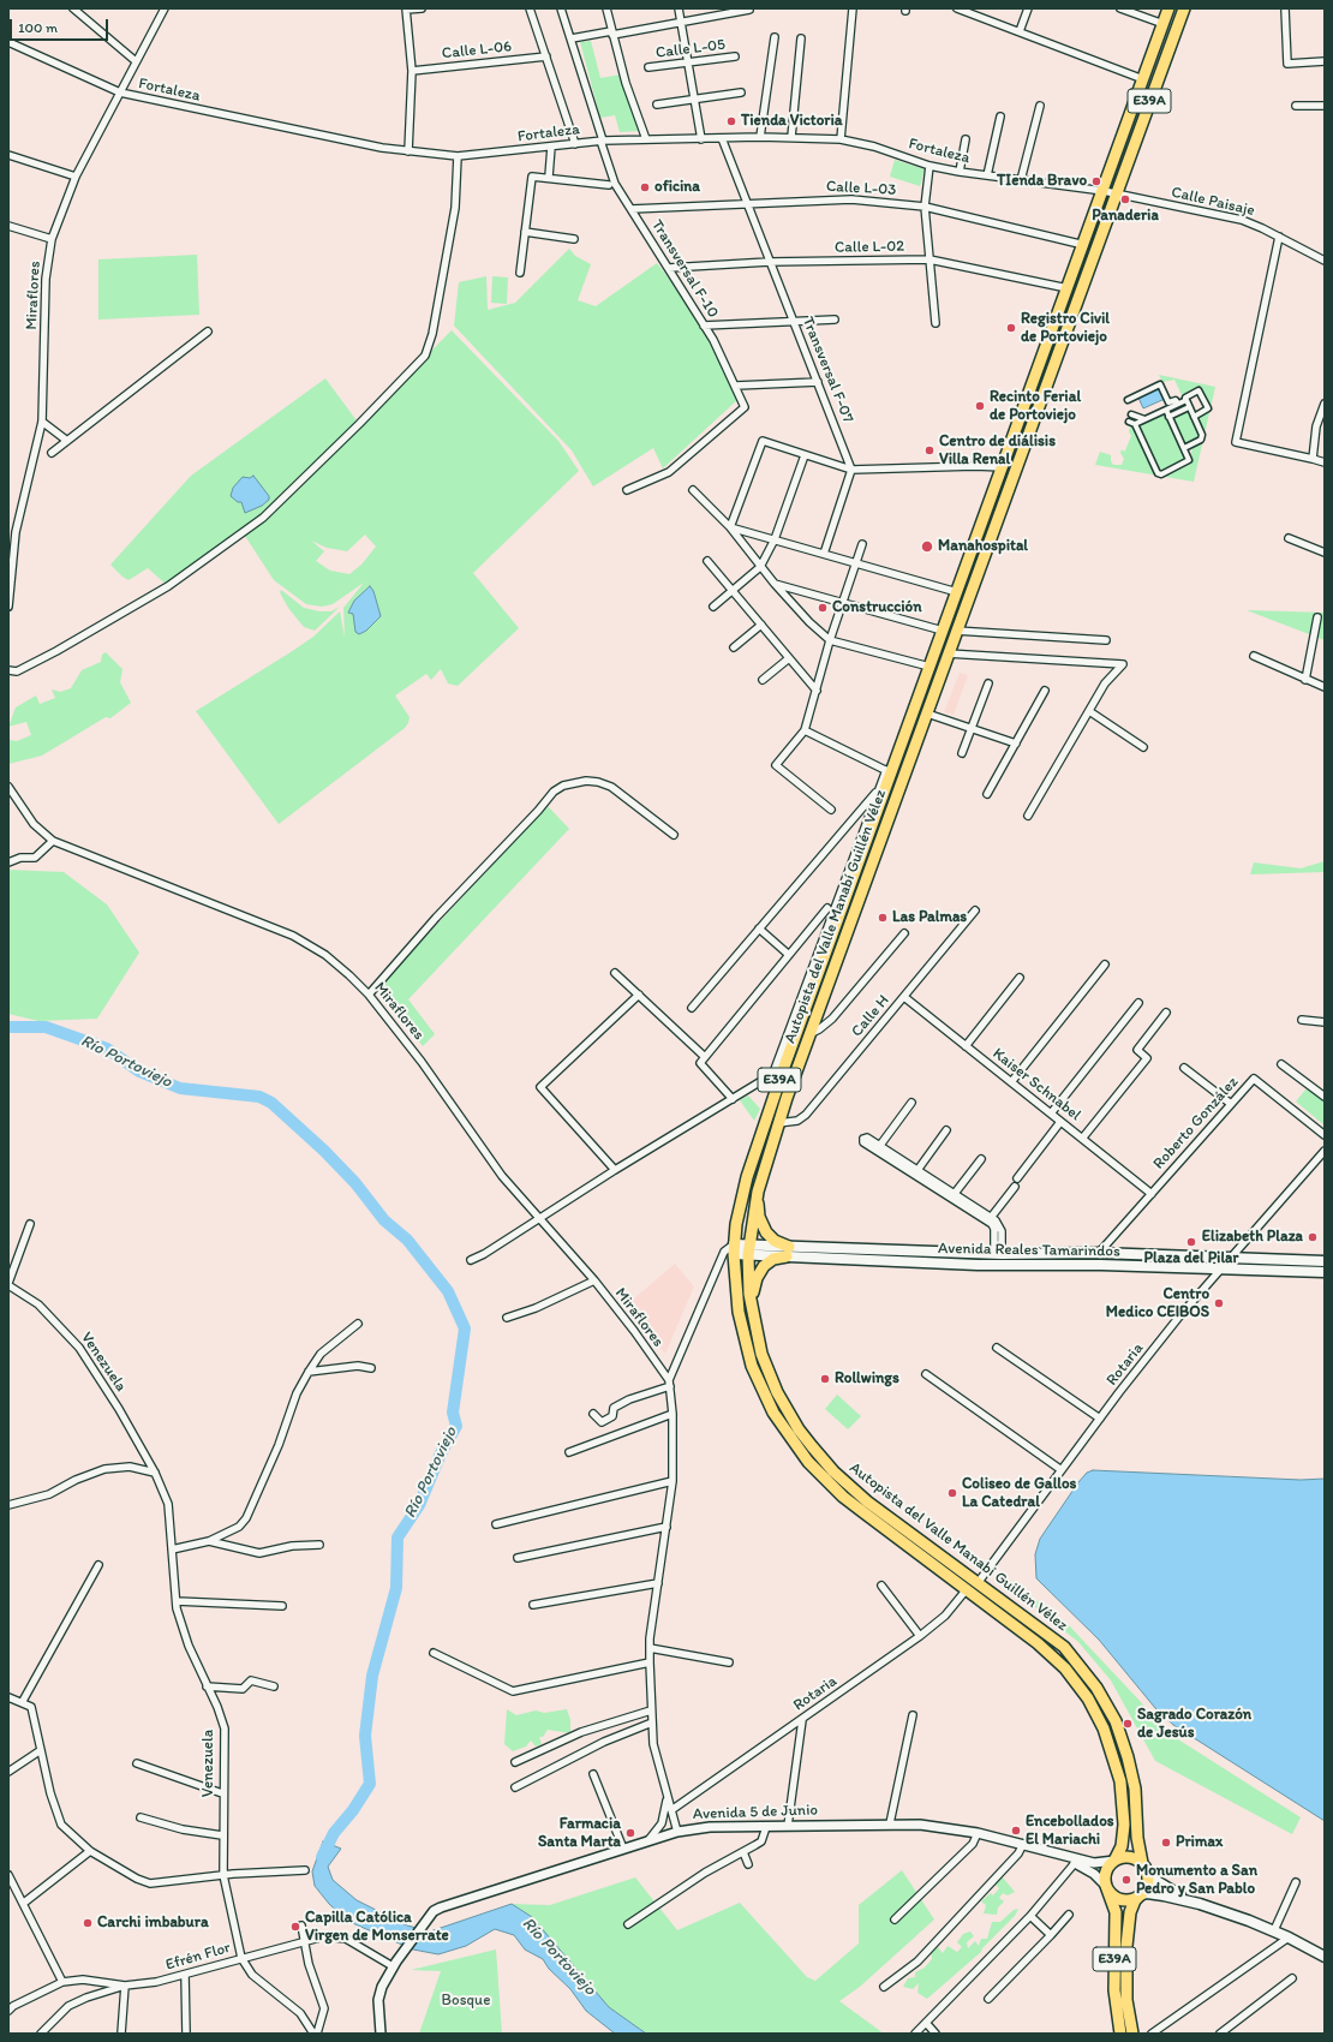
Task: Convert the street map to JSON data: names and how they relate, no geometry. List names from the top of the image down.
{
  "streets": {
    "main road": ["E39A", "Autopista del Valle Manabí Guillén Vélez", "Avenida Reales Tamarindos"],
    "street": [
      "Calle L-05",
      "Calle L-06",
      "Fortaleza",
      "Calle L-03",
      "Calle Paisaje",
      "Calle L-02",
      "Transversal F-10",
      "Miraflores",
      "Transversal F-07",
      "Calle H",
      "Kaiser Schnabel",
      "Roberto González",
      "Venezuela",
      "Rotaria",
      "Avenida 5 de Junio",
      "Efrén Flor"
    ]
  },
  "crossings": [
    ["Fortaleza", "Calle Paisaje"],
    ["Fortaleza", "Transversal F-10"],
    ["Fortaleza", "Miraflores"],
    ["Fortaleza", "Transversal F-07"],
    ["Fortaleza", "Autopista del Valle Manabí Guillén Vélez"],
    ["E39A", "Autopista del Valle Manabí Guillén Vélez"],
    ["Calle L-03", "Transversal F-10"],
    ["Calle L-03", "Transversal F-07"],
    ["Calle L-03", "Autopista del Valle Manabí Guillén Vélez"],
    ["Calle Paisaje", "Autopista del Valle Manabí Guillén Vélez"],
    ["Calle L-02", "Transversal F-10"],
    ["Calle L-02", "Transversal F-07"],
    ["Calle L-02", "Autopista del Valle Manabí Guillén Vélez"],
    ["Autopista del Valle Manabí Guillén Vélez", "Calle H"],
    ["Autopista del Valle Manabí Guillén Vélez", "Avenida Reales Tamarindos"],
    ["Autopista del Valle Manabí Guillén Vélez", "Rotaria"],
    ["Calle H", "Kaiser Schnabel"],
    ["Kaiser Schnabel", "Roberto González"],
    ["Roberto González", "Avenida Reales Tamarindos"],
    ["Avenida Reales Tamarindos", "Rotaria"],
    ["Venezuela", "Efrén Flor"],
    ["Avenida 5 de Junio", "Efrén Flor"]
  ],
  "water": ["Río Portoviejo"],
  "parks": ["Bosque"],
  "places": [
    "Tienda Victoria",
    "TIenda Bravo",
    "oficina",
    "Panaderia",
    "Registro Civil de Portoviejo",
    "Recinto Ferial de Portoviejo",
    "Centro de diálisis Villa Renal",
    "Manahospital",
    "Construcción",
    "Las Palmas",
    "Elizabeth Plaza",
    "Plaza del Pilar",
    "Centro Medico CEIBOS",
    "Rollwings",
    "Coliseo de Gallos La Catedral",
    "Sagrado Corazón de Jesús",
    "Encebollados El Mariachi",
    "Farmacia Santa Marta",
    "Primax",
    "Monumento a San Pedro y San Pablo",
    "Carchi imbabura",
    "Capilla Católica Virgen de Monserrate"
  ],
  "scale_bar": "100 m"
}
